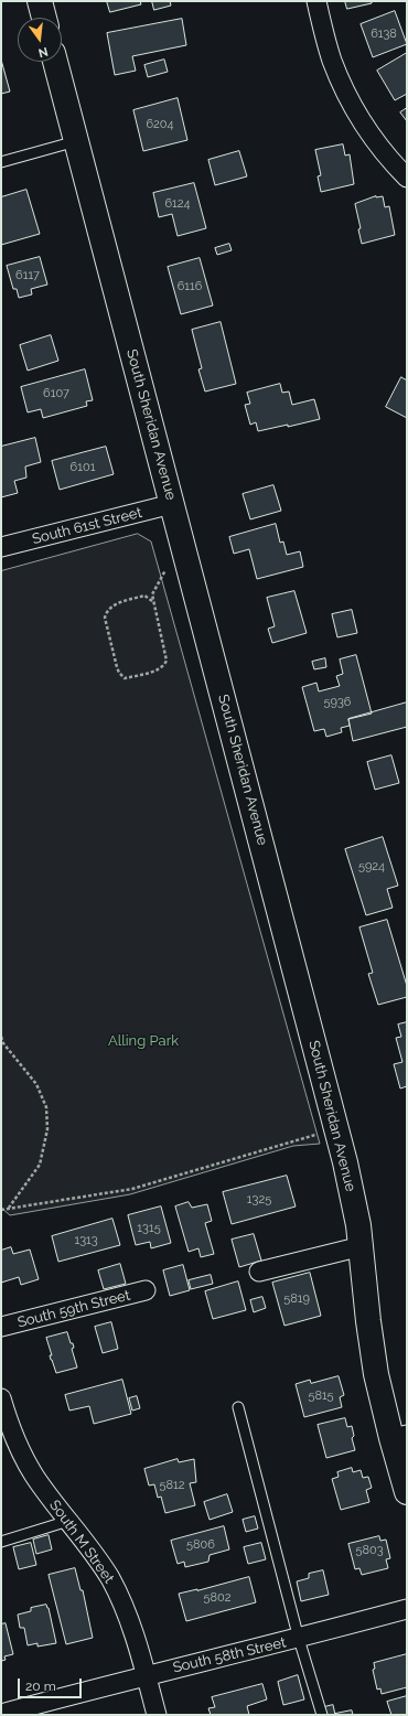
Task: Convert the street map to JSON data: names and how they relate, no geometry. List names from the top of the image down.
{
  "streets": {
    "street": [
      "South Sheridan Avenue",
      "South 61st Street",
      "South 59th Street",
      "South M Street",
      "South 58th Street"
    ]
  },
  "crossings": [
    ["South Sheridan Avenue", "South 61st Street"],
    ["South M Street", "South 58th Street"]
  ],
  "parks": ["Alling Park"],
  "house_numbers": [
    "6138",
    "6204",
    "6124",
    "6117",
    "6116",
    "6107",
    "6101",
    "5936",
    "5924",
    "1325",
    "1315",
    "1313",
    "5819",
    "5815",
    "5812",
    "5806",
    "5803",
    "5802"
  ],
  "scale_bar": "20 m",
  "north": "bottom"
}
